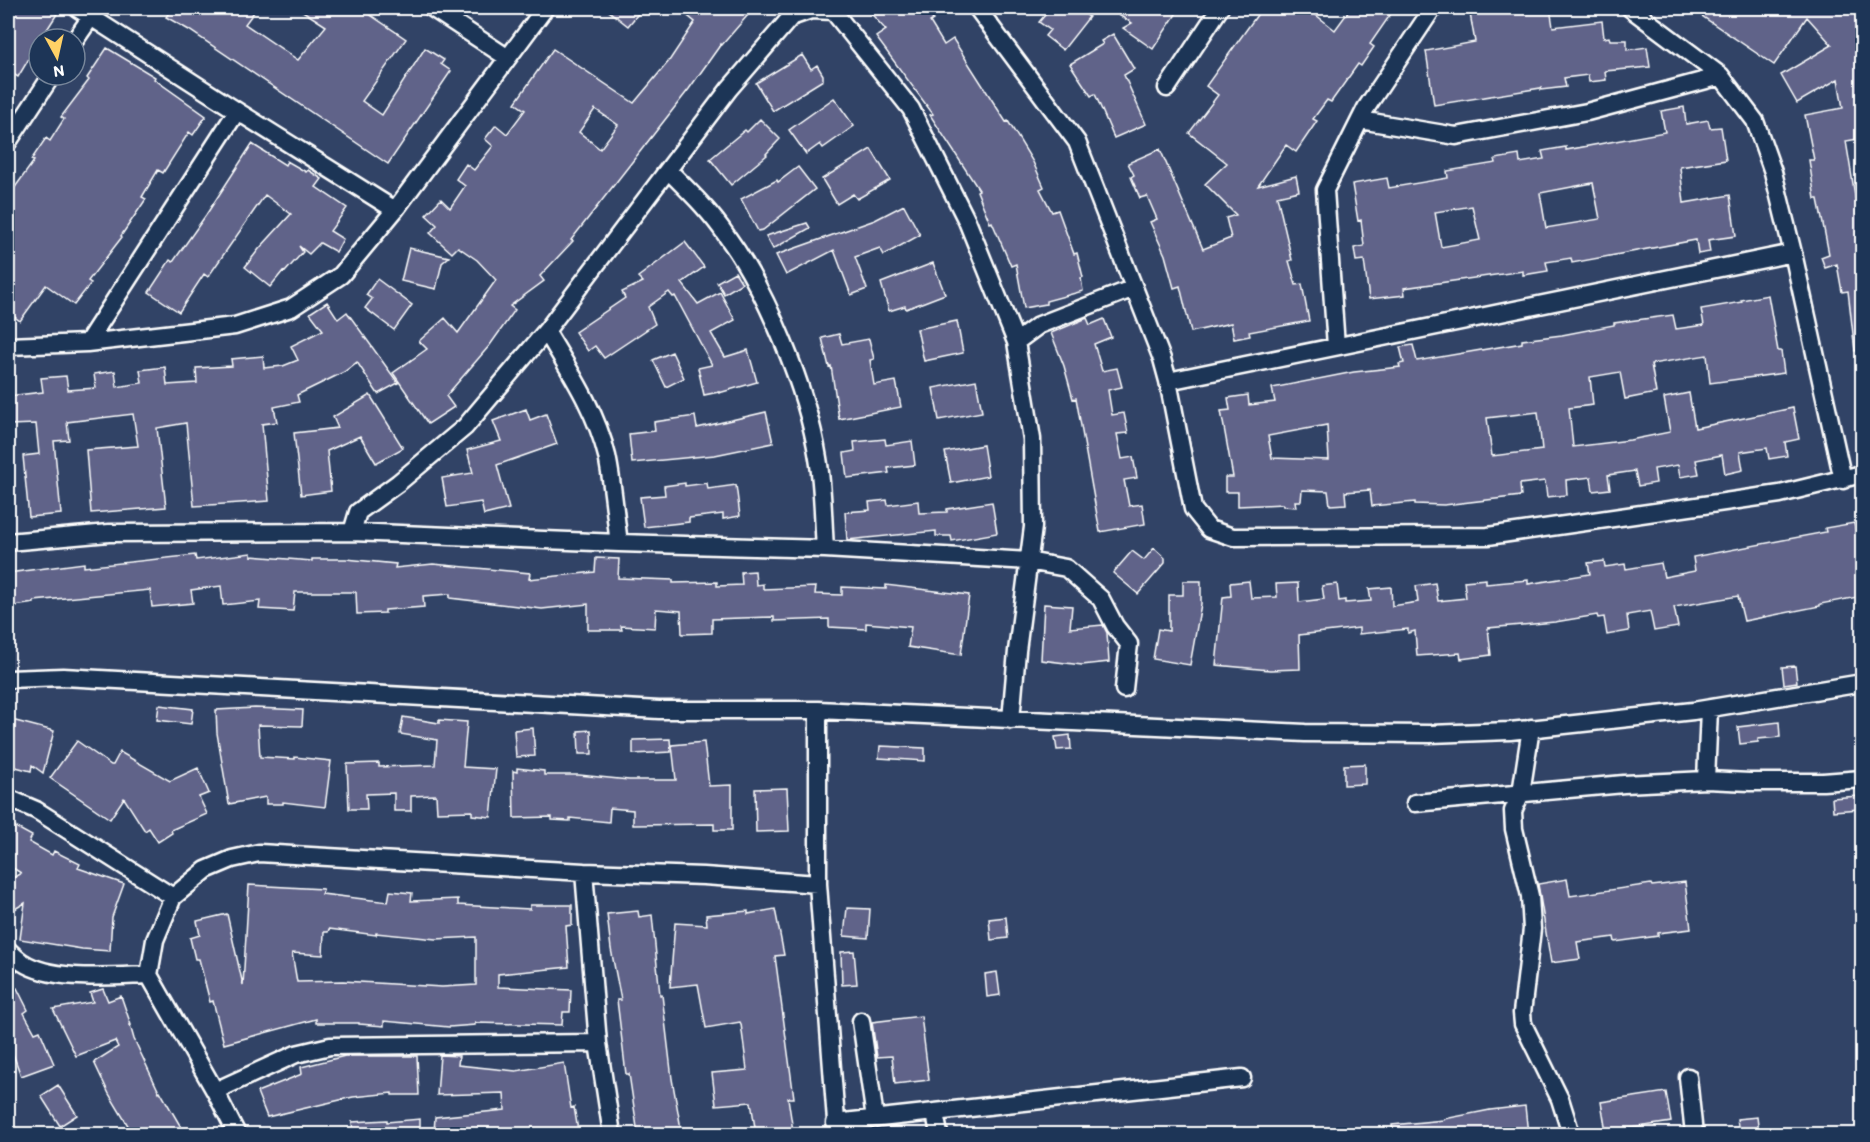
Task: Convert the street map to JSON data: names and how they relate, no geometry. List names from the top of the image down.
{
  "north": "bottom"
}
